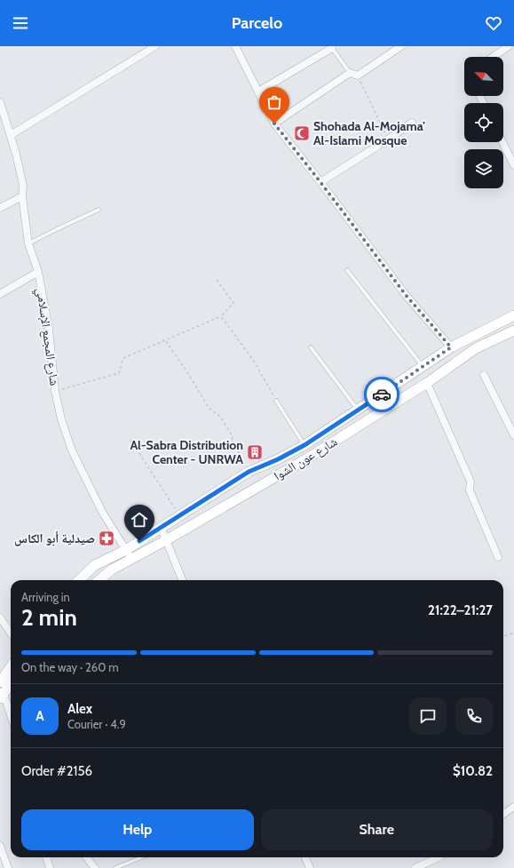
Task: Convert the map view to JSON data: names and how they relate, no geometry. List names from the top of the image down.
{
  "streets": {
    "main road": ["شارع عون الشوا"],
    "street": ["شارع المجمع الإسلامي"]
  },
  "crossings": [
    ["شارع المجمع الإسلامي", "شارع عون الشوا"]
  ],
  "places": {
    "mosque": ["Shohada Al-Mojama' Al-Islami Mosque"],
    "building": ["Al-Sabra Distribution Center - UNRWA"],
    "pharmacy": ["صيدلية أبو الكاس"]
  },
  "north": "top left",
  "page": {
    "header": "Parcelo",
    "heading": ["2 min", "Arriving in", "21:22–21:27"],
    "panel": [
      "Alex",
      "Courier · 4.9",
      "Order #2156",
      "$10.82"
    ],
    "bar": "On the way · 260 m",
    "round": "A",
    "buttons": ["Help", "Share"]
  }
}
